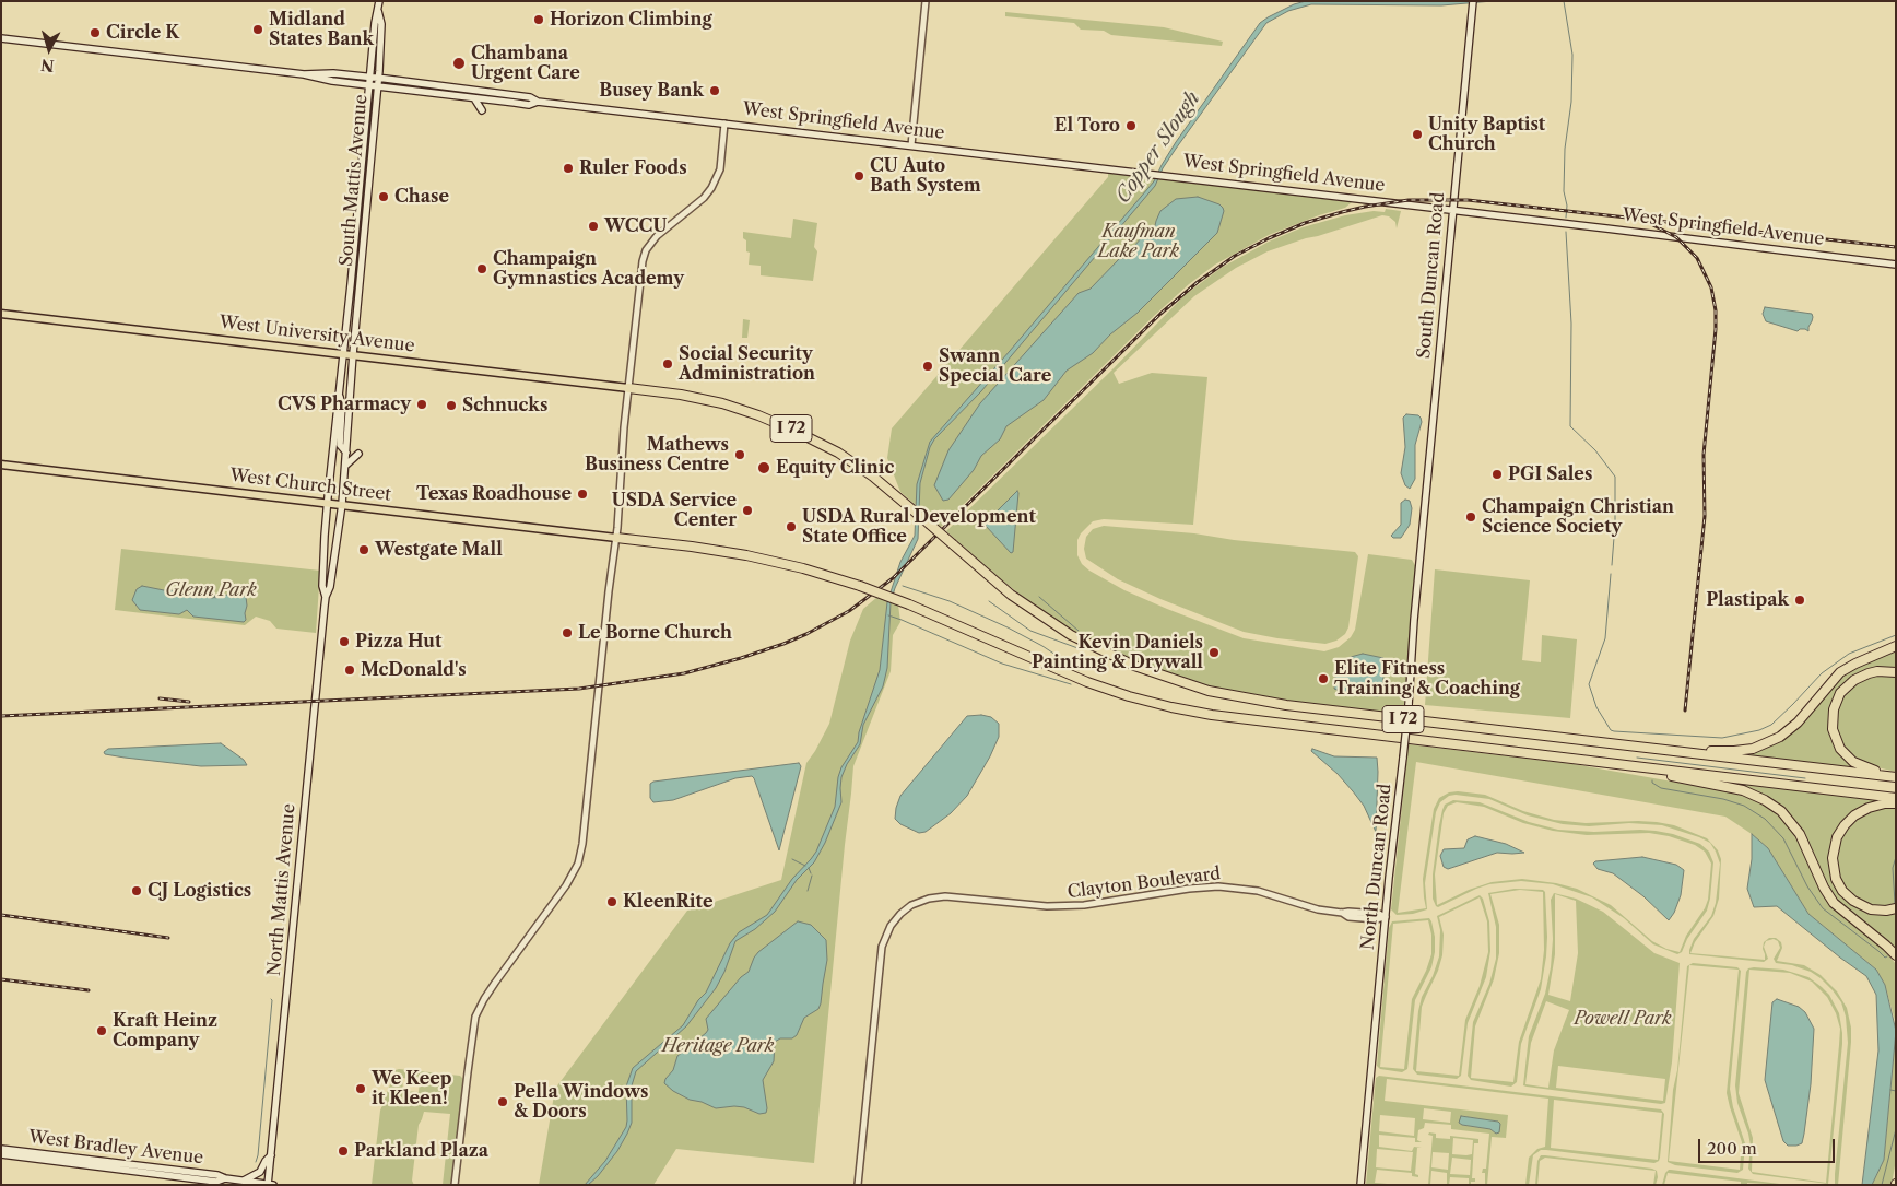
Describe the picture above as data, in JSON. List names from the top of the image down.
{
  "streets": {
    "highway": ["I 72"],
    "main road": [
      "West Springfield Avenue",
      "South Mattis Avenue",
      "South Duncan Road",
      "West University Avenue",
      "West Church Street",
      "North Duncan Road",
      "North Mattis Avenue",
      "West Bradley Avenue"
    ],
    "street": ["Clayton Boulevard"]
  },
  "crossings": [
    ["West Springfield Avenue", "South Mattis Avenue"],
    ["West Springfield Avenue", "South Duncan Road"],
    ["South Mattis Avenue", "West University Avenue"],
    ["South Mattis Avenue", "North Mattis Avenue"],
    ["South Duncan Road", "North Duncan Road"],
    ["West University Avenue", "I 72"],
    ["West University Avenue", "North Mattis Avenue"],
    ["West Church Street", "North Mattis Avenue"],
    ["North Duncan Road", "Clayton Boulevard"],
    ["North Mattis Avenue", "West Bradley Avenue"]
  ],
  "water": ["Copper Slough"],
  "parks": [
    "Kaufman Lake Park",
    "Glenn Park",
    "Powell Park",
    "Heritage Park"
  ],
  "places": [
    "Horizon Climbing",
    "Midland States Bank",
    "Circle K",
    "Chambana Urgent Care",
    "Busey Bank",
    "El Toro",
    "Unity Baptist Church",
    "Ruler Foods",
    "CU Auto Bath System",
    "Chase",
    "WCCU",
    "Champaign Gymnastics Academy",
    "Social Security Administration",
    "Swann Special Care",
    "CVS Pharmacy",
    "Schnucks",
    "Mathews Business Centre",
    "Equity Clinic",
    "PGI Sales",
    "Texas Roadhouse",
    "USDA Service Center",
    "Champaign Christian Science Society",
    "USDA Rural Development State Office",
    "Westgate Mall",
    "Plastipak",
    "Le Borne Church",
    "Pizza Hut",
    "Kevin Daniels Painting & Drywall",
    "McDonald's",
    "Elite Fitness Training & Coaching",
    "CJ Logistics",
    "KleenRite",
    "Kraft Heinz Company",
    "We Keep it Kleen!",
    "Pella Windows & Doors",
    "Parkland Plaza"
  ],
  "scale_bar": "200 m",
  "north": "bottom"
}
